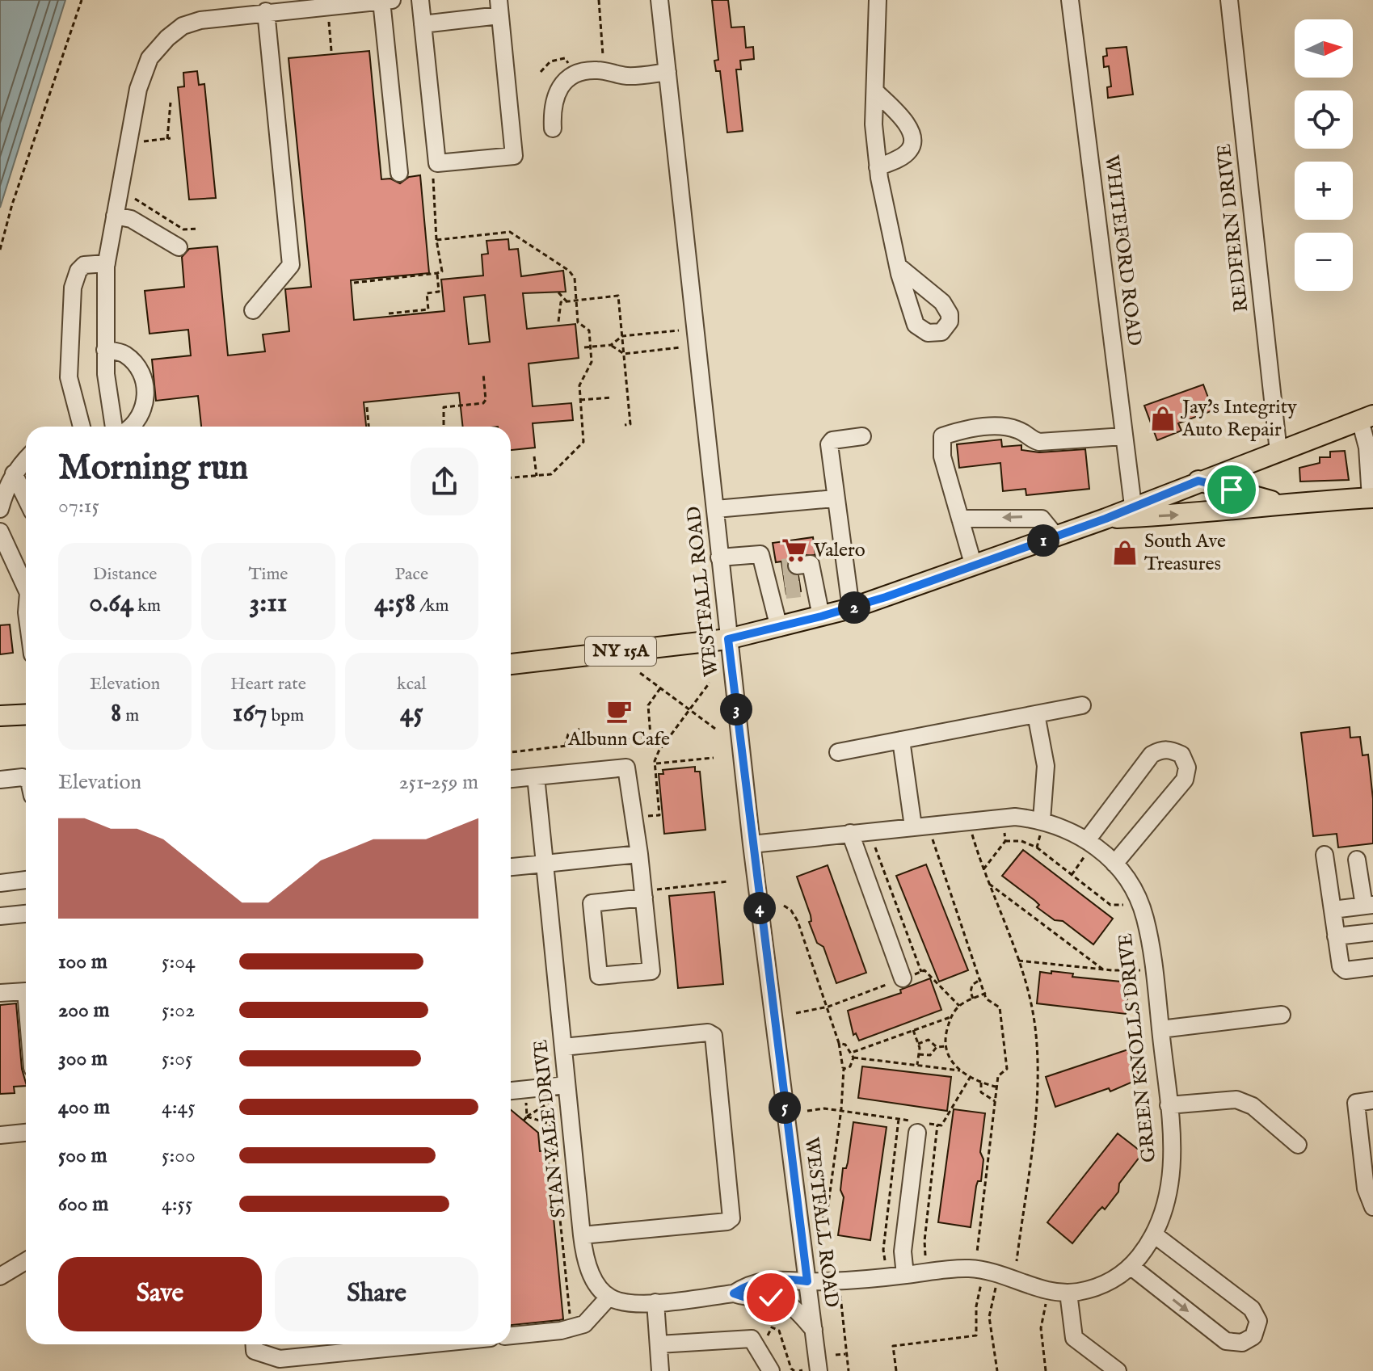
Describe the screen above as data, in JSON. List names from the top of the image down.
{
  "streets": {
    "main road": ["NY 15A"],
    "street": [
      "REDFERN DRIVE",
      "WHITEFORD ROAD",
      "WESTFALL ROAD",
      "GREEN KNOLLS DRIVE",
      "STAN YALE DRIVE"
    ]
  },
  "crossings": [
    ["REDFERN DRIVE", "NY 15A"],
    ["WHITEFORD ROAD", "NY 15A"],
    ["WESTFALL ROAD", "NY 15A"],
    ["WESTFALL ROAD", "GREEN KNOLLS DRIVE"]
  ],
  "places": {
    "shop": ["Jay's Integrity Auto Repair", "South Ave Treasures"],
    "supermarket": ["Valero"],
    "cafe": ["Albunn Cafe"]
  },
  "north": "right",
  "page": {
    "map_buttons": ["+", "−"],
    "heading": ["Morning run", "07:15"],
    "pins": [
      "1",
      "2",
      "3",
      "4",
      "5"
    ],
    "stats": [
      ["Distance", "0.64 km"],
      ["Time", "3:11"],
      ["Pace", "4:58 /km"],
      ["Elevation", "8 m"],
      ["Heart rate", "167 bpm"],
      ["kcal", "45"]
    ],
    "chart": ["Elevation", "251–259 m"],
    "list": [
      {
        "name": "100 m",
        "note": "5:04"
      },
      {
        "name": "200 m",
        "note": "5:02"
      },
      {
        "name": "300 m",
        "note": "5:05"
      },
      {
        "name": "400 m",
        "note": "4:45"
      },
      {
        "name": "500 m",
        "note": "5:00"
      },
      {
        "name": "600 m",
        "note": "4:55"
      }
    ],
    "buttons": ["Save", "Share"]
  }
}
